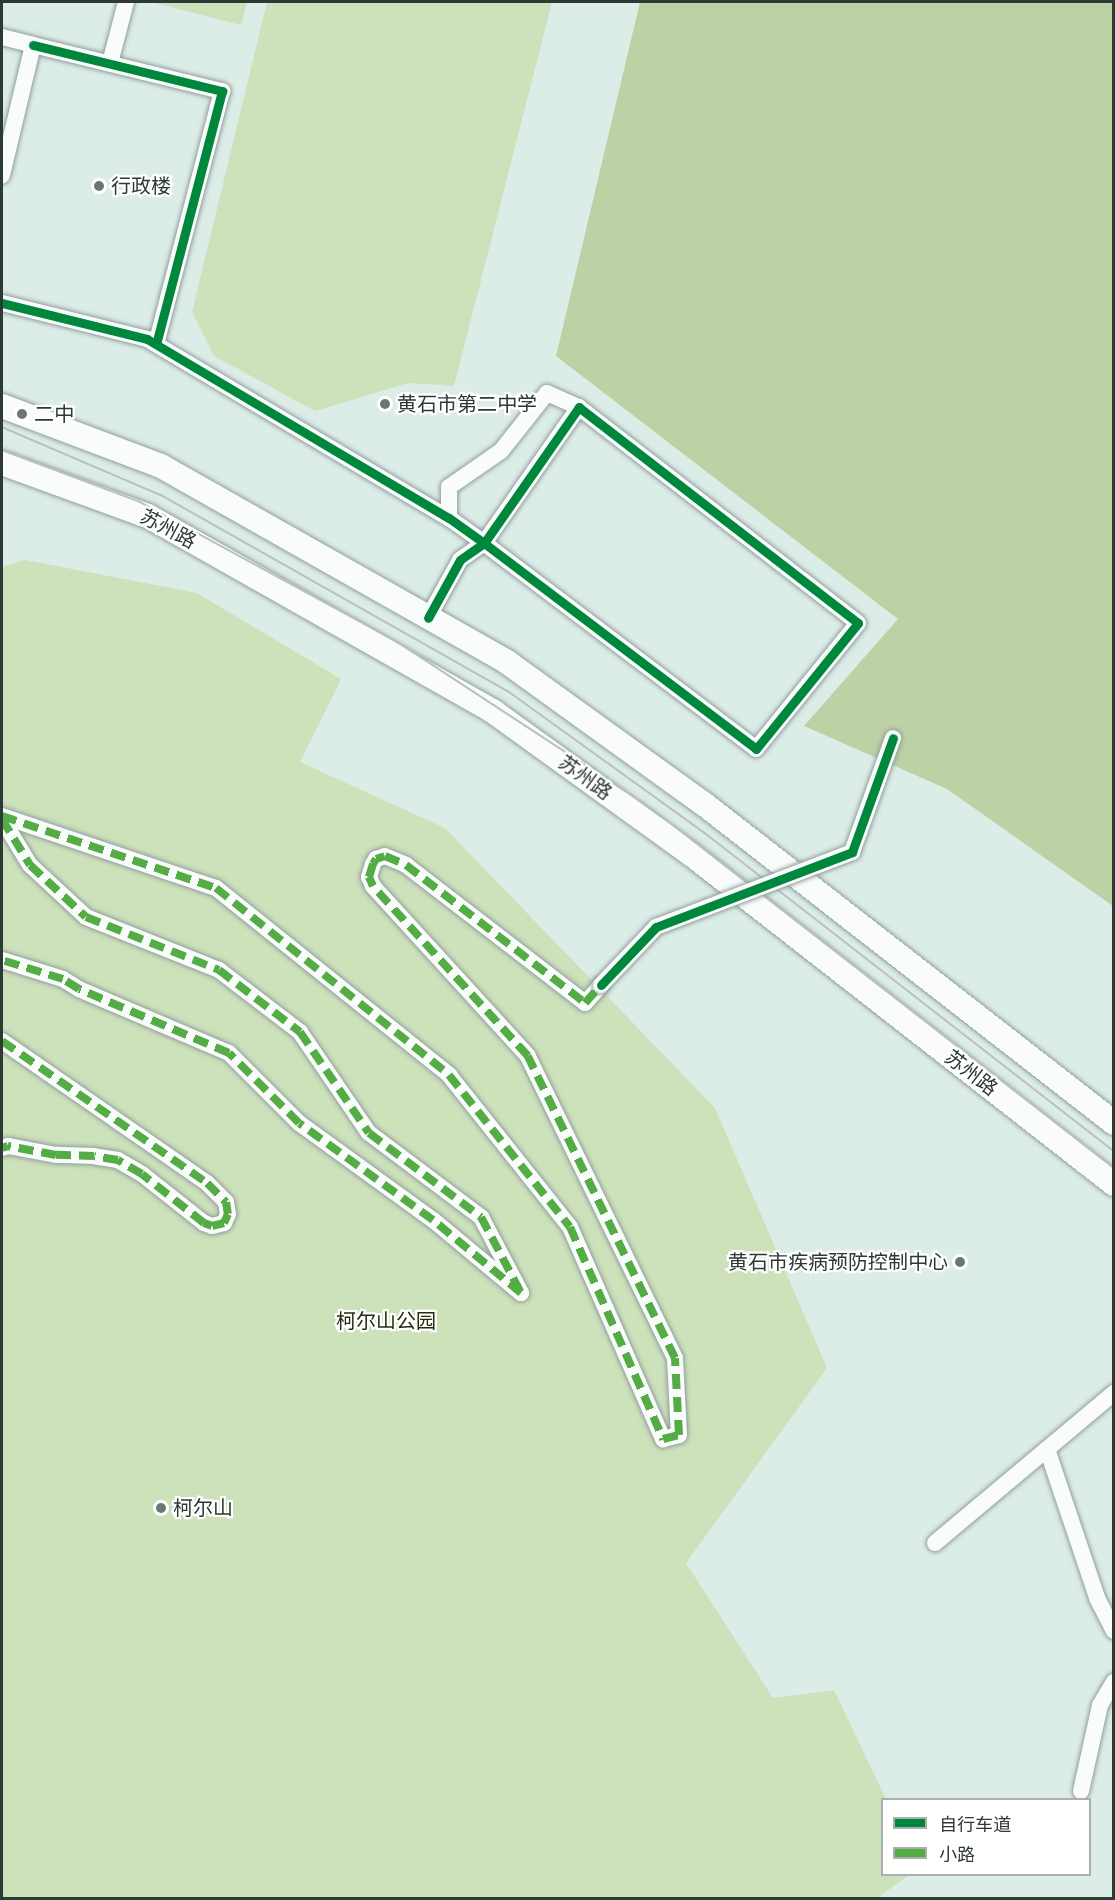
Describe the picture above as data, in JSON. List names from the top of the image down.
{
  "streets": {
    "main road": ["苏州路"]
  },
  "parks": ["柯尔山公园"],
  "places": [
    "行政楼",
    "黄石市第二中学",
    "二中",
    "黄石市疾病预防控制中心",
    "柯尔山"
  ],
  "legend": ["自行车道", "小路"]
}
